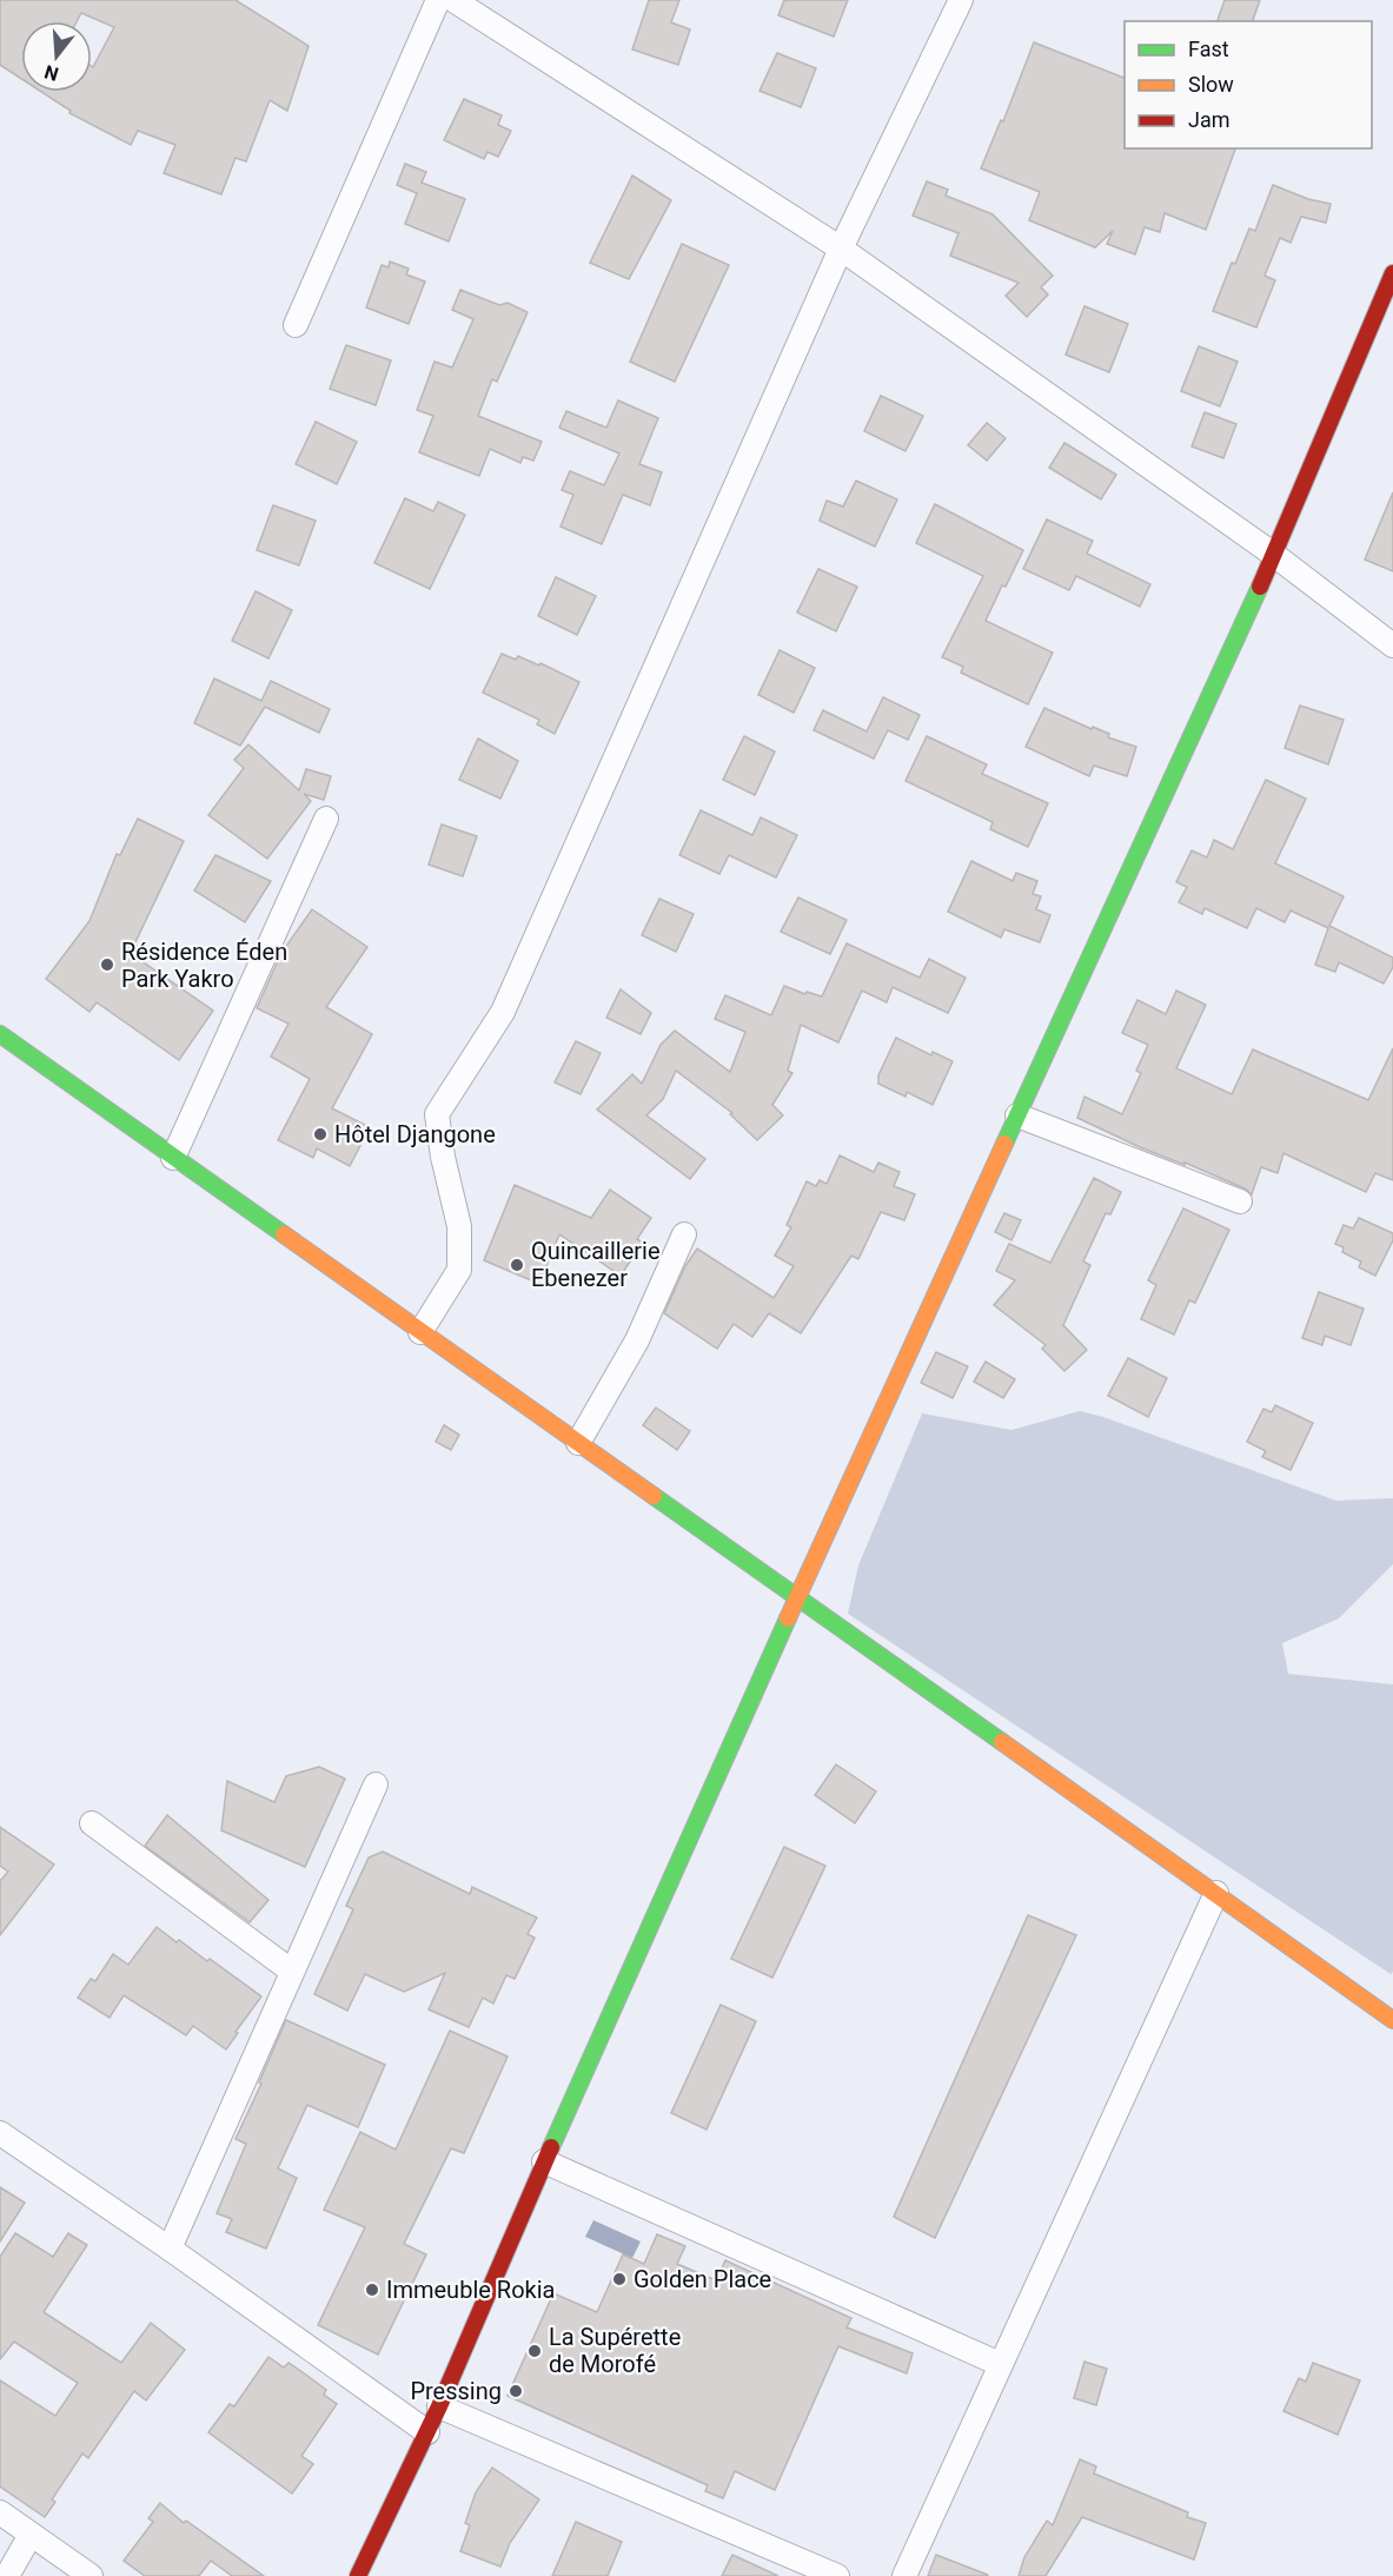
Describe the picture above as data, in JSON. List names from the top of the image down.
{
  "places": [
    "Résidence Éden Park Yakro",
    "Hôtel Djangone",
    "Quincaillerie Ebenezer",
    "Golden Place",
    "Immeuble Rokia",
    "La Supérette de Morofé",
    "Pressing"
  ],
  "legend": ["Fast", "Slow", "Jam"],
  "north": "bottom"
}
